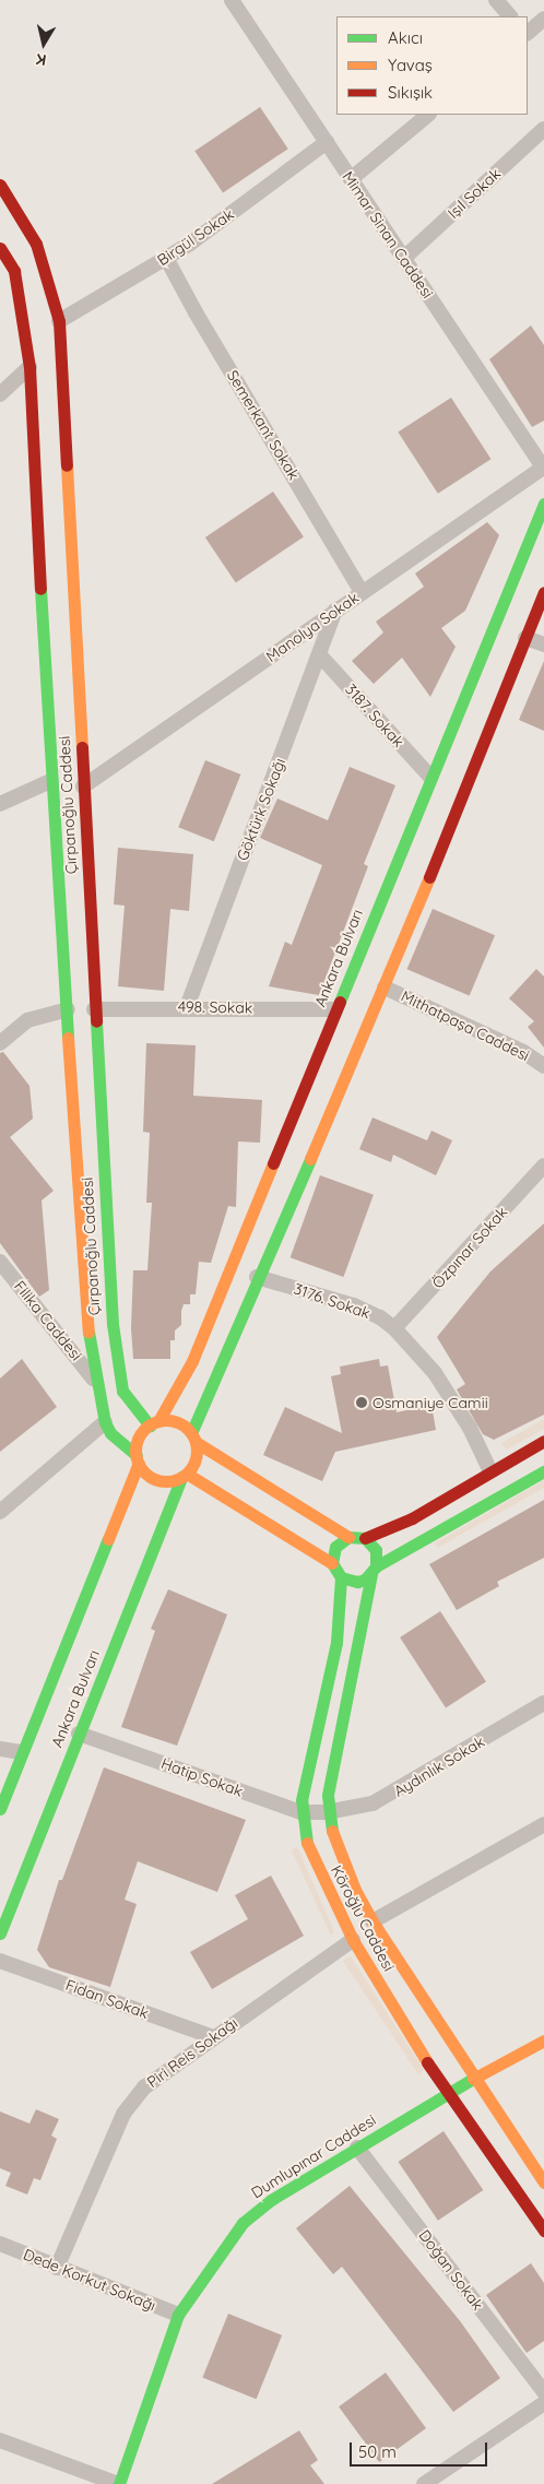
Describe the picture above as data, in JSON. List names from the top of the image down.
{
  "streets": {
    "main road": [
      "Çırpanoğlu Caddesi",
      "Ankara Bulvarı",
      "Köroğlu Caddesi",
      "Dumlupınar Caddesi"
    ],
    "street": [
      "Işıl Sokak",
      "Mimar Sinan Caddesi",
      "Birgül Sokak",
      "Semerkant Sokak",
      "Manolya Sokak",
      "3187. Sokak",
      "Göktürk Sokağı",
      "498. Sokak",
      "Mithatpaşa Caddesi",
      "Özpınar Sokak",
      "3176. Sokak",
      "Filika Caddesi",
      "Aydınlık Sokak",
      "Hatip Sokak",
      "Fidan Sokak",
      "Piri Reis Sokağı",
      "Doğan Sokak",
      "Dede Korkut Sokağı"
    ]
  },
  "crossings": [
    ["Işıl Sokak", "Mimar Sinan Caddesi"],
    ["Mimar Sinan Caddesi", "Birgül Sokak"],
    ["Mimar Sinan Caddesi", "Manolya Sokak"],
    ["Birgül Sokak", "Semerkant Sokak"],
    ["Birgül Sokak", "Çırpanoğlu Caddesi"],
    ["Semerkant Sokak", "Manolya Sokak"],
    ["Manolya Sokak", "Çırpanoğlu Caddesi"],
    ["Manolya Sokak", "Göktürk Sokağı"],
    ["3187. Sokak", "Göktürk Sokağı"],
    ["3187. Sokak", "Ankara Bulvarı"],
    ["Çırpanoğlu Caddesi", "Ankara Bulvarı"],
    ["Çırpanoğlu Caddesi", "498. Sokak"],
    ["Çırpanoğlu Caddesi", "Filika Caddesi"],
    ["Göktürk Sokağı", "498. Sokak"],
    ["Ankara Bulvarı", "498. Sokak"],
    ["Ankara Bulvarı", "Mithatpaşa Caddesi"],
    ["Ankara Bulvarı", "3176. Sokak"],
    ["Ankara Bulvarı", "Hatip Sokak"],
    ["Özpınar Sokak", "3176. Sokak"],
    ["Aydınlık Sokak", "Hatip Sokak"],
    ["Aydınlık Sokak", "Köroğlu Caddesi"],
    ["Hatip Sokak", "Köroğlu Caddesi"],
    ["Köroğlu Caddesi", "Piri Reis Sokağı"],
    ["Köroğlu Caddesi", "Dumlupınar Caddesi"],
    ["Fidan Sokak", "Piri Reis Sokağı"],
    ["Piri Reis Sokağı", "Dede Korkut Sokağı"],
    ["Dumlupınar Caddesi", "Doğan Sokak"],
    ["Dumlupınar Caddesi", "Dede Korkut Sokağı"]
  ],
  "places": ["Osmaniye Camii"],
  "legend": ["Akıcı", "Yavaş", "Sıkışık"],
  "scale_bar": "50 m",
  "north": "bottom"
}
